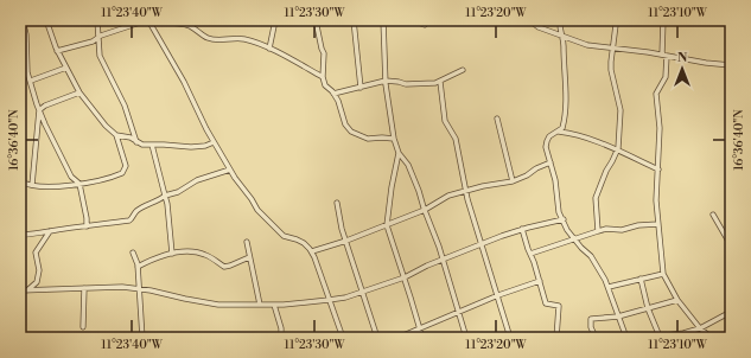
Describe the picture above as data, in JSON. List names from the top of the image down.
{
  "north": "top",
  "coordinates": [
    "11°23'40\"W",
    "11°23'30\"W",
    "11°23'20\"W",
    "11°23'10\"W",
    "16°36'40\"N"
  ]
}
